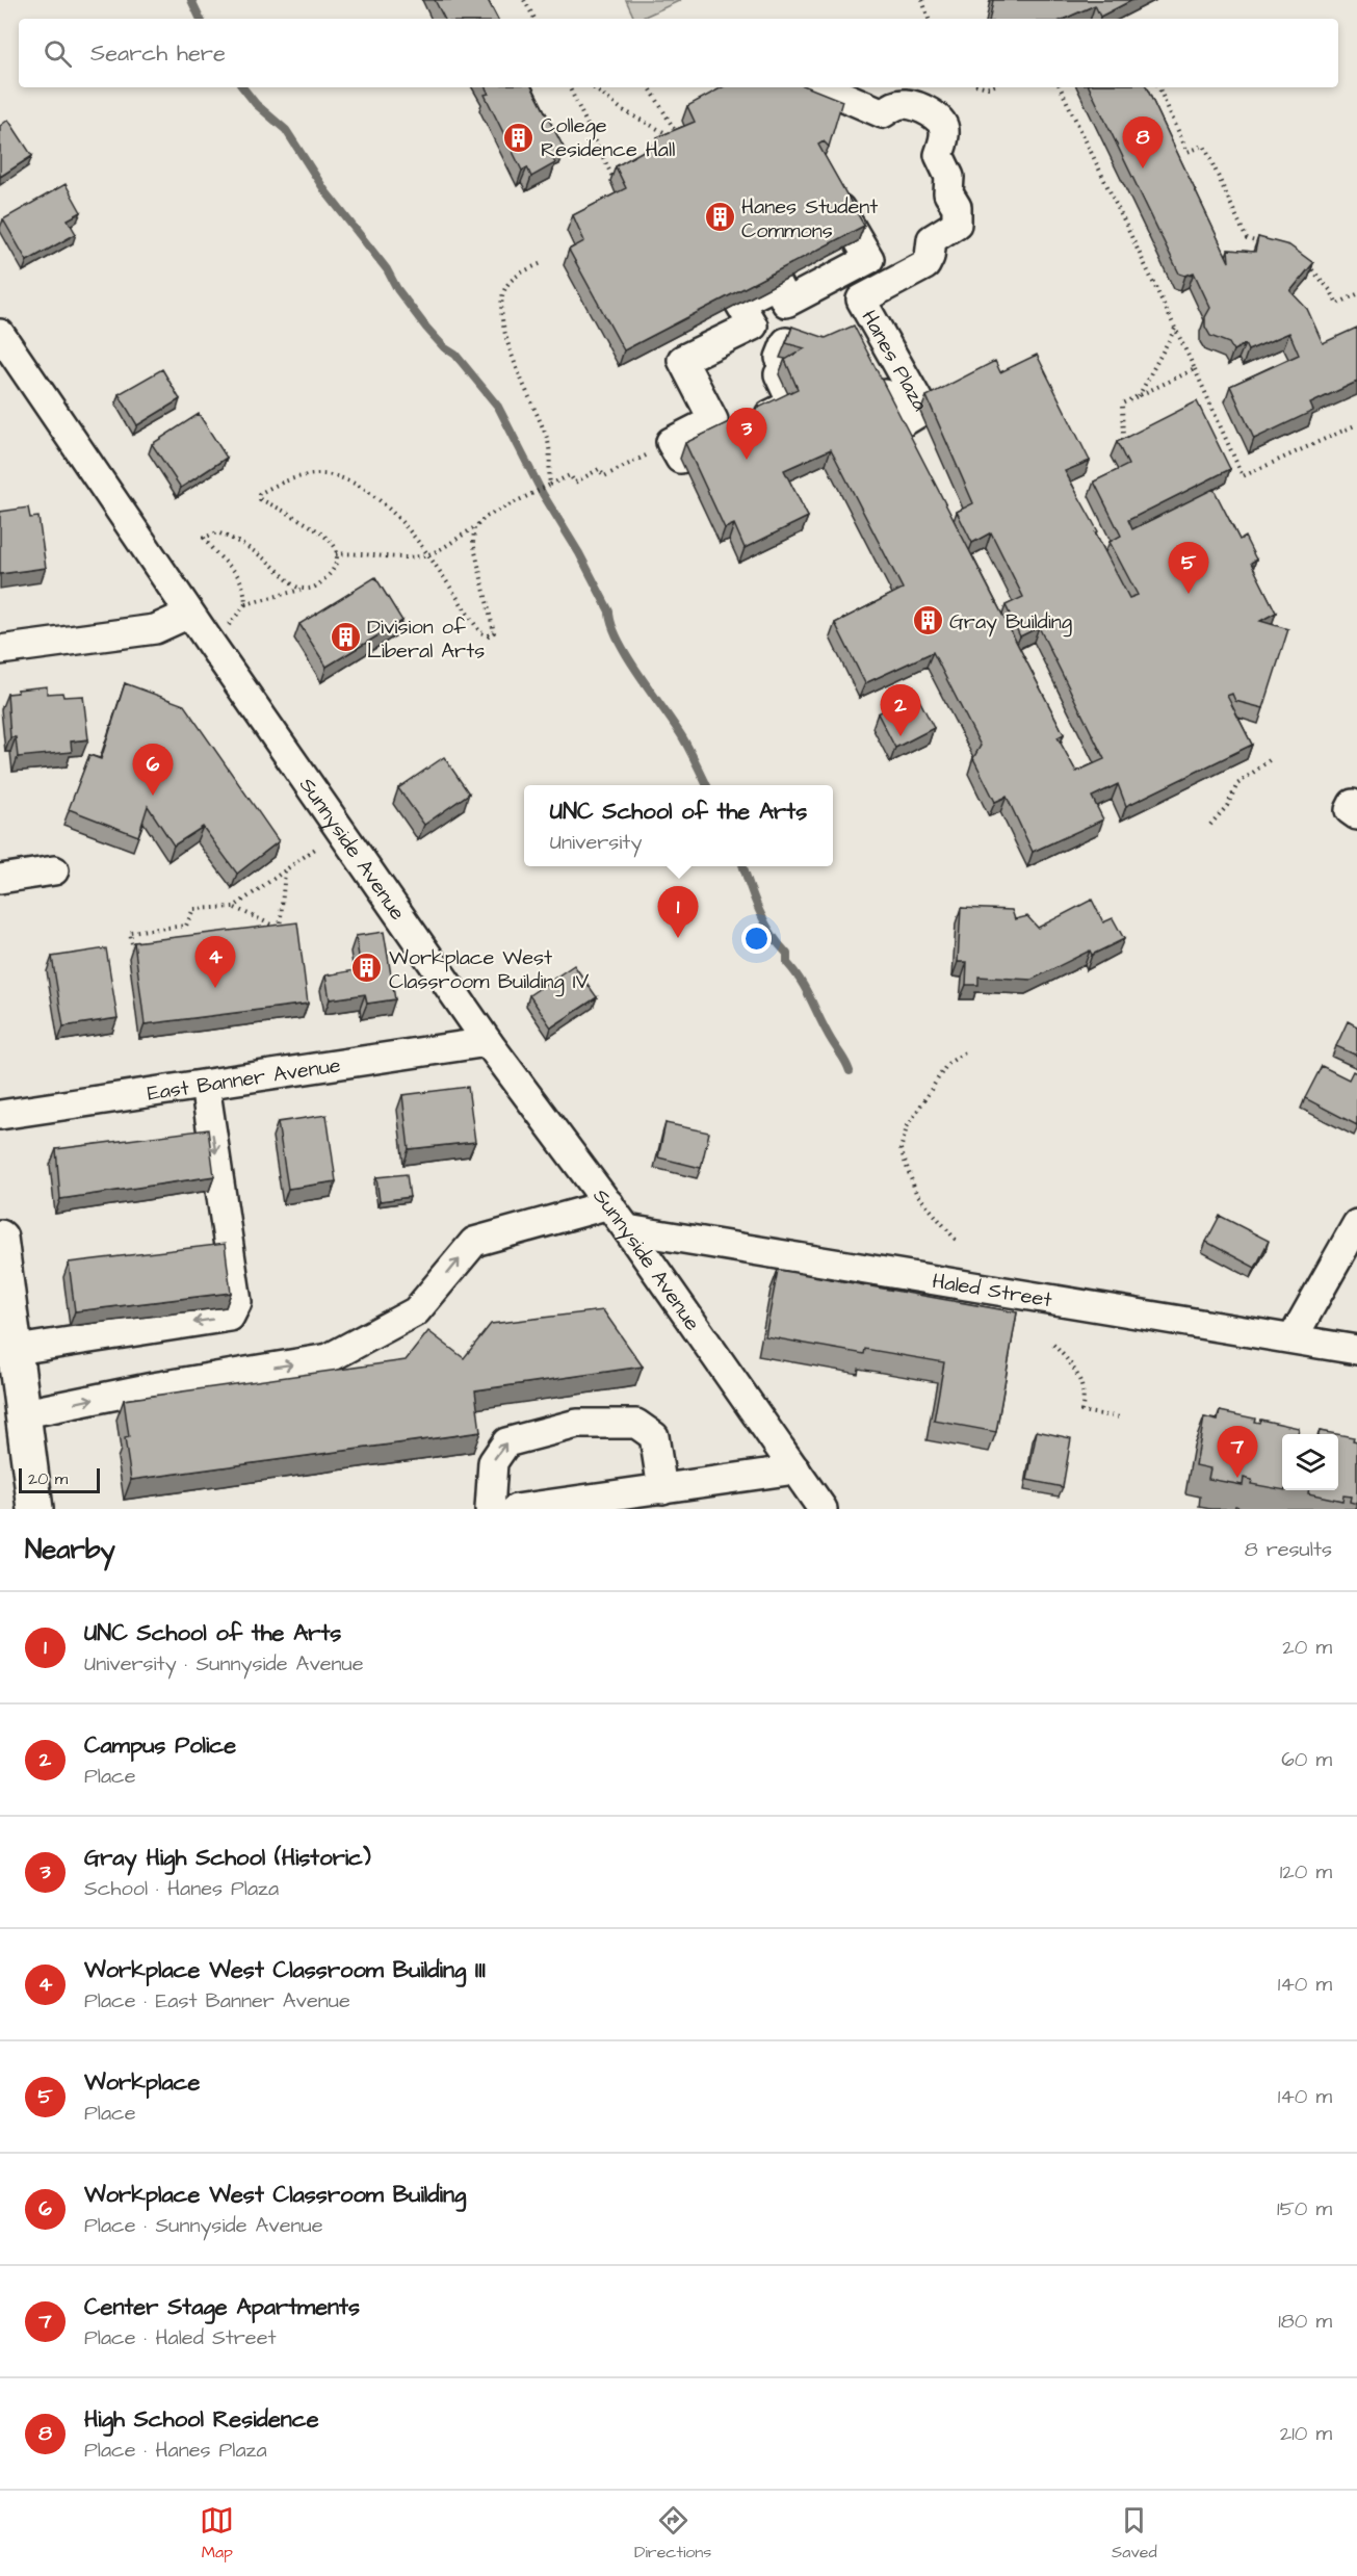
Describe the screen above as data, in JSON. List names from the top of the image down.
{
  "streets": {
    "street": [
      "Hanes Plaza",
      "Sunnyside Avenue",
      "East Banner Avenue",
      "Haled Street"
    ]
  },
  "crossings": [
    ["Sunnyside Avenue", "East Banner Avenue"],
    ["Sunnyside Avenue", "Haled Street"]
  ],
  "places": {
    "building": [
      "College Residence Hall",
      "Hanes Student Commons",
      "Gray Building",
      "Division of Liberal Arts",
      "Workplace West Classroom Building IV"
    ]
  },
  "scale_bar": "20 m",
  "page": {
    "search": "Search here",
    "pins": [
      "8",
      "3",
      "5",
      "2",
      "6",
      "1",
      "4",
      "7"
    ],
    "popup": ["UNC School of the Arts", "University"],
    "scale": "20 m",
    "heading": ["Nearby", "8 results"],
    "list": [
      {
        "mark": "1",
        "name": "UNC School of the Arts",
        "note": "University · Sunnyside Avenue",
        "value": "20 m"
      },
      {
        "mark": "2",
        "name": "Campus Police",
        "note": "Place",
        "value": "60 m"
      },
      {
        "mark": "3",
        "name": "Gray High School (Historic)",
        "note": "School · Hanes Plaza",
        "value": "120 m"
      },
      {
        "mark": "4",
        "name": "Workplace West Classroom Building III",
        "note": "Place · East Banner Avenue",
        "value": "140 m"
      },
      {
        "mark": "5",
        "name": "Workplace",
        "note": "Place",
        "value": "140 m"
      },
      {
        "mark": "6",
        "name": "Workplace West Classroom Building",
        "note": "Place · Sunnyside Avenue",
        "value": "150 m"
      },
      {
        "mark": "7",
        "name": "Center Stage Apartments",
        "note": "Place · Haled Street",
        "value": "180 m"
      },
      {
        "mark": "8",
        "name": "High School Residence",
        "note": "Place · Hanes Plaza",
        "value": "210 m"
      }
    ],
    "nav": ["Map", "Directions", "Saved"]
  }
}
